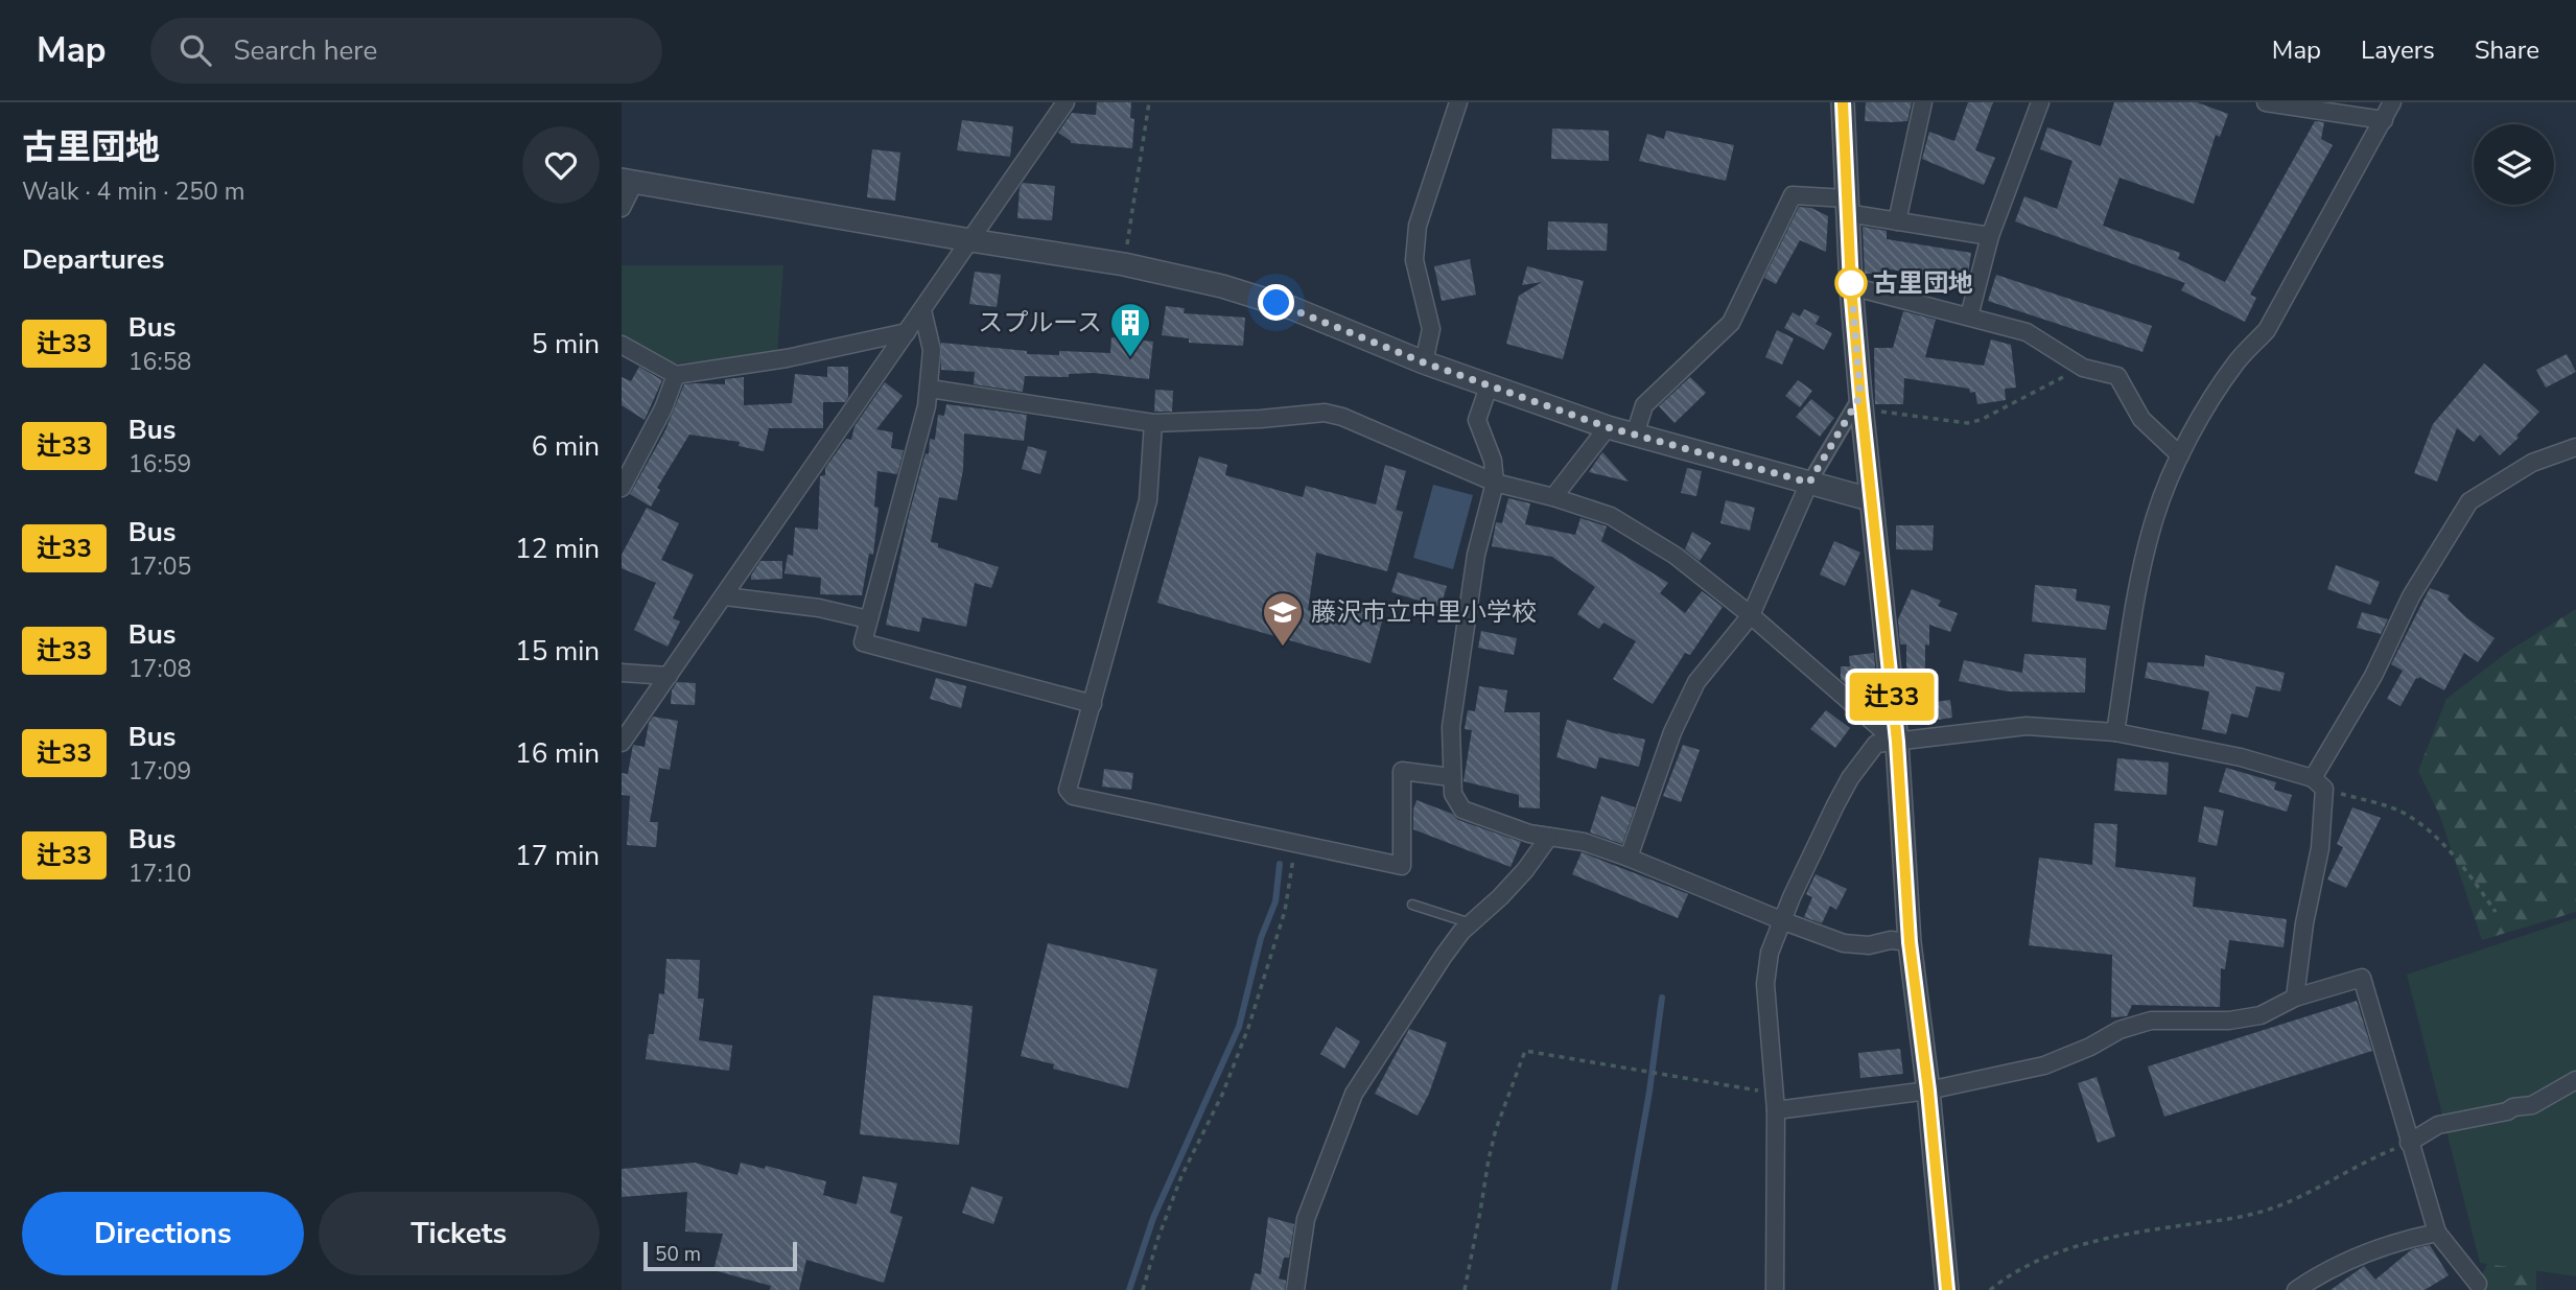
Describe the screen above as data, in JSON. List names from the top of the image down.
{
  "places": {
    "other": ["古里団地"],
    "building": ["スプルース"],
    "school or university": ["藤沢市立中里小学校"]
  },
  "lines": ["bus line 辻33"],
  "scale_bar": "50 m",
  "page": {
    "header": "Map",
    "search": "Search here",
    "nav": ["Map", "Layers", "Share"],
    "heading": [
      ["古里団地", "Walk · 4 min · 250 m"],
      "Departures"
    ],
    "on_map": "辻33",
    "list": [
      {
        "mark": "辻33",
        "name": "Bus",
        "note": "16:58",
        "value": "5 min"
      },
      {
        "mark": "辻33",
        "name": "Bus",
        "note": "16:59",
        "value": "6 min"
      },
      {
        "mark": "辻33",
        "name": "Bus",
        "note": "17:05",
        "value": "12 min"
      },
      {
        "mark": "辻33",
        "name": "Bus",
        "note": "17:08",
        "value": "15 min"
      },
      {
        "mark": "辻33",
        "name": "Bus",
        "note": "17:09",
        "value": "16 min"
      },
      {
        "mark": "辻33",
        "name": "Bus",
        "note": "17:10",
        "value": "17 min"
      }
    ],
    "buttons": ["Directions", "Tickets"],
    "scale": "50 m"
  }
}
